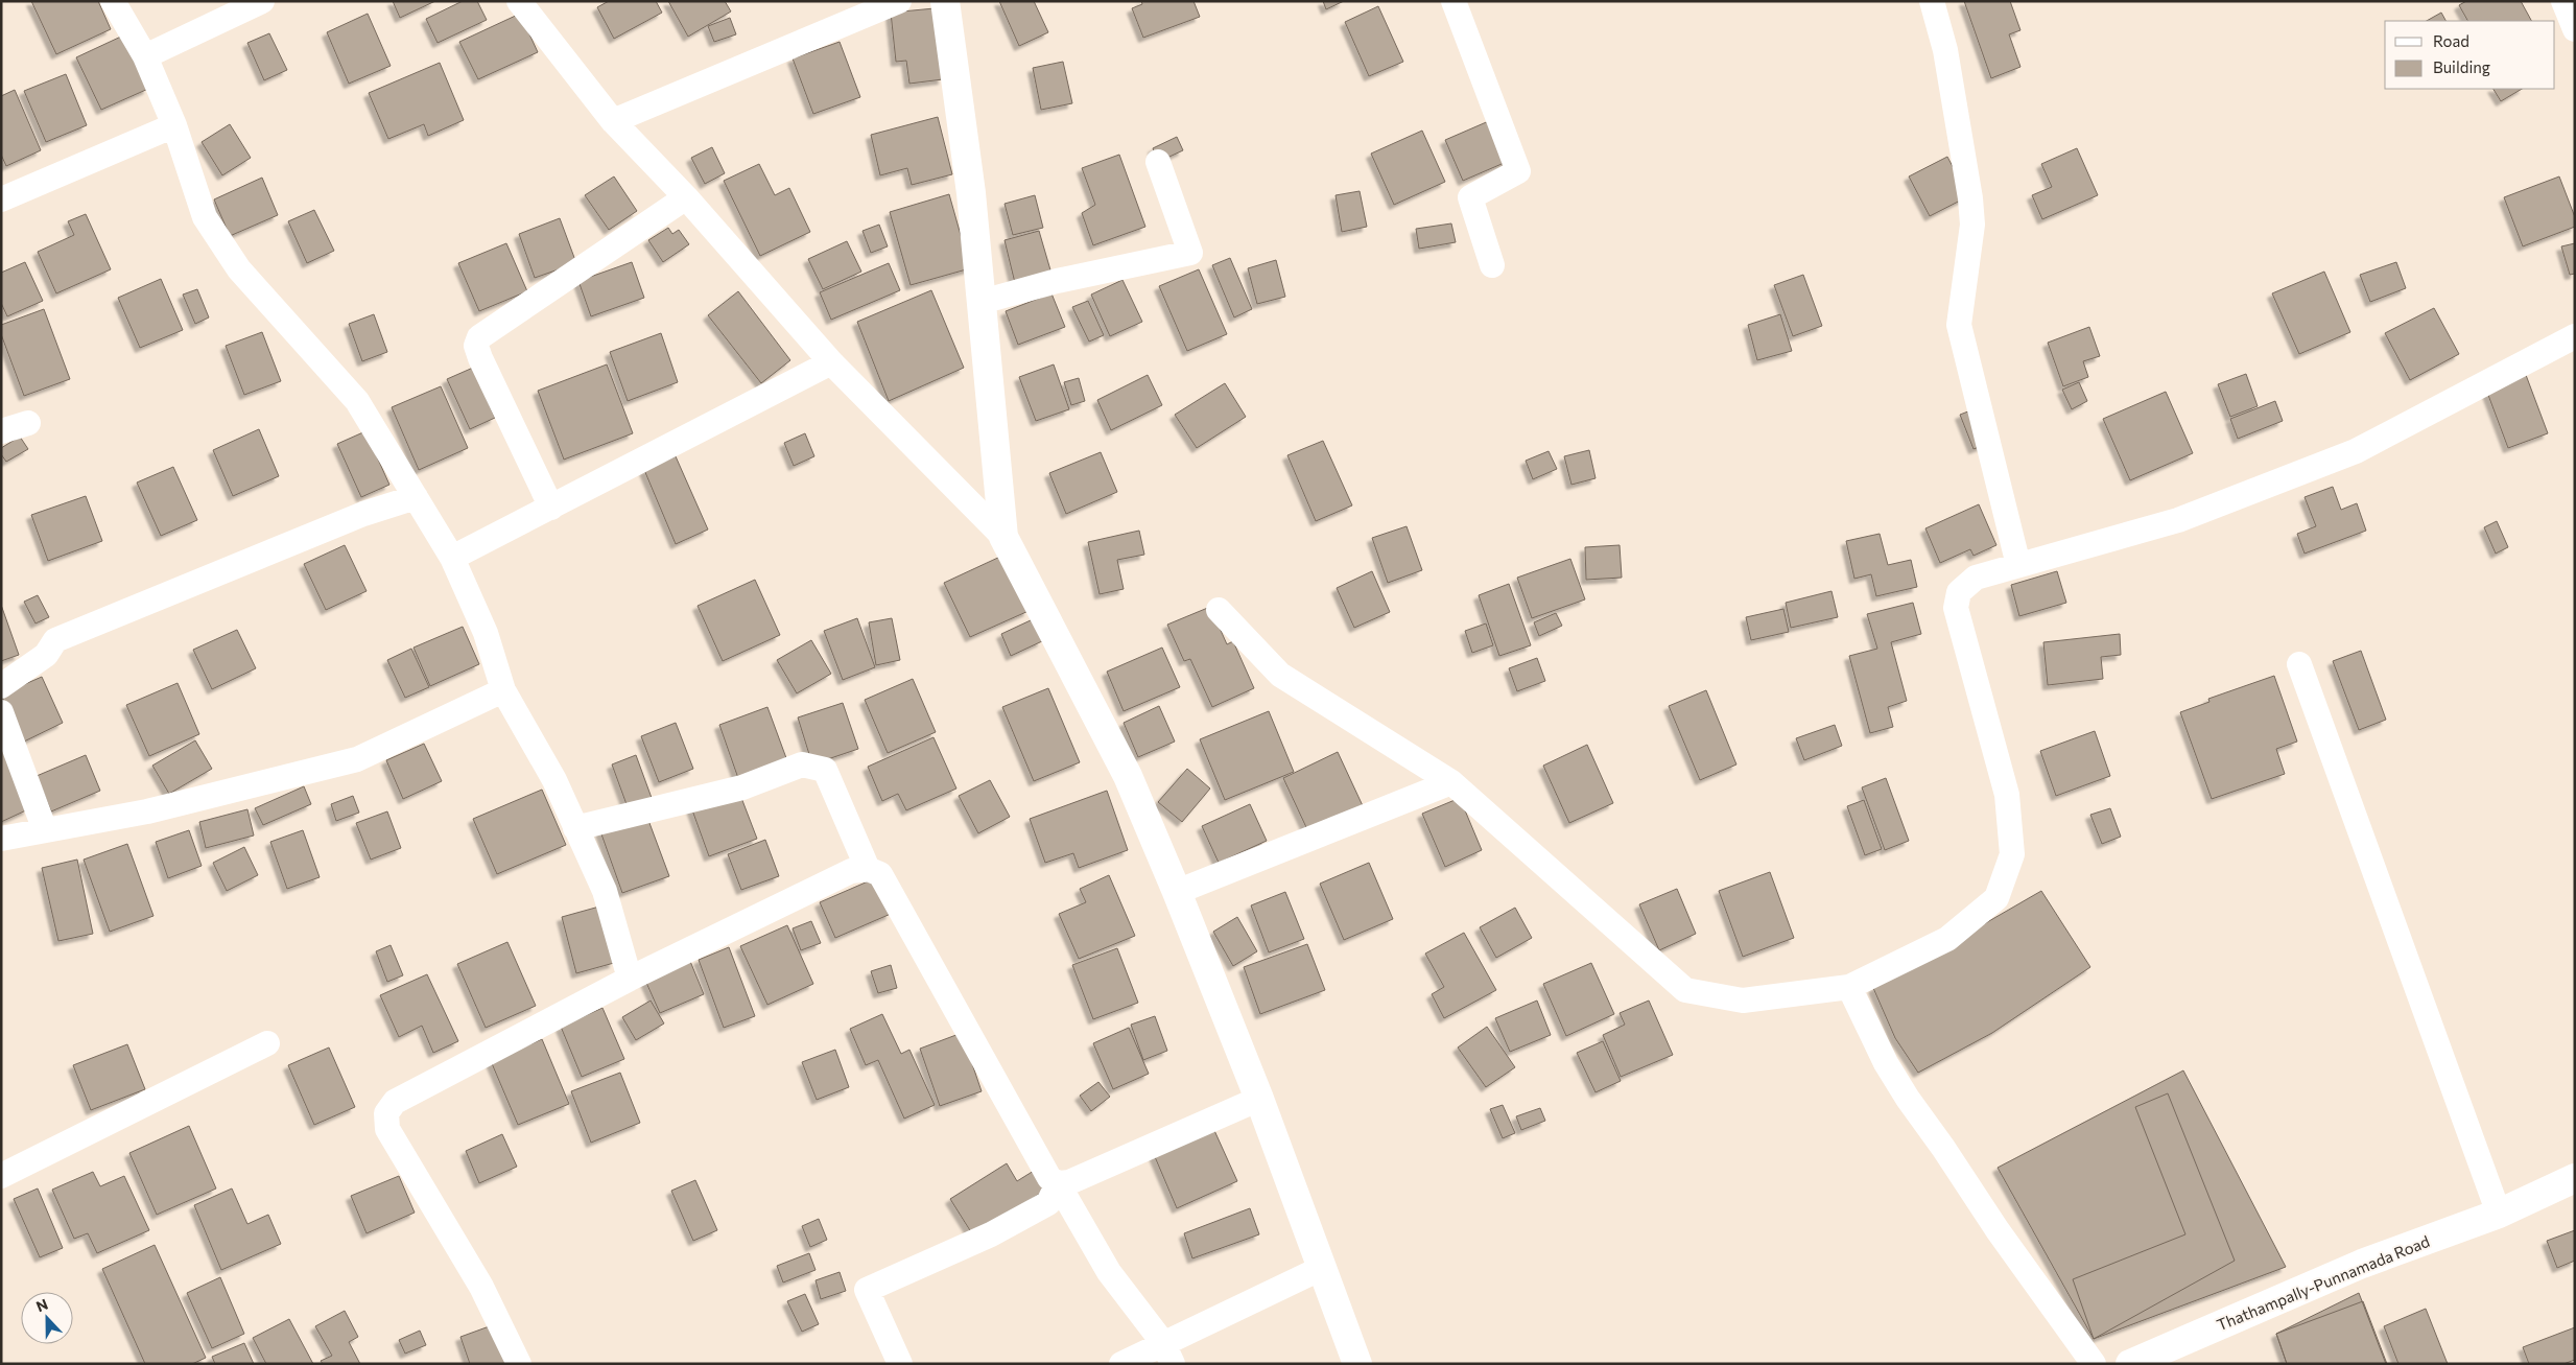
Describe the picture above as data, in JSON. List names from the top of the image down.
{
  "streets": {
    "main road": ["Thathampally-Punnamada Road"]
  },
  "legend": ["Road", "Building"],
  "north": "top"
}
